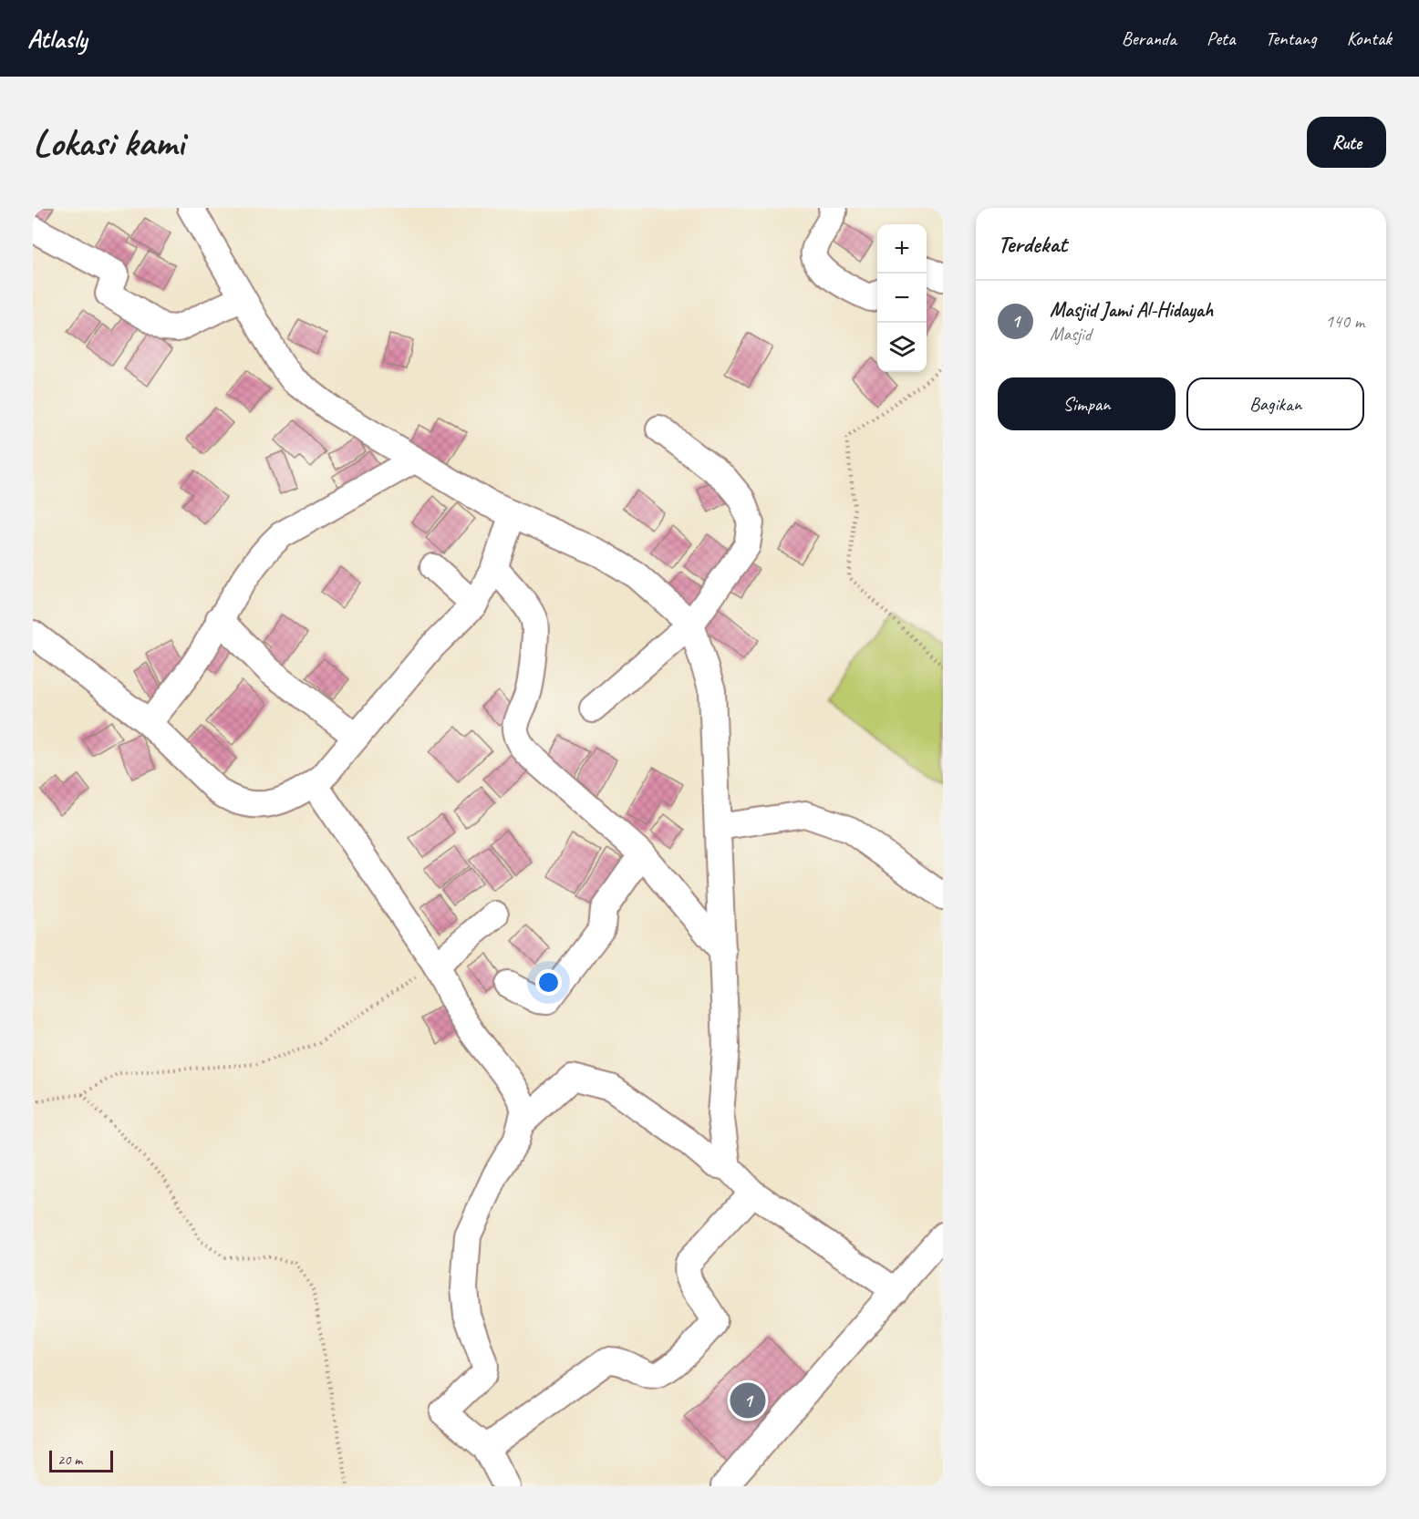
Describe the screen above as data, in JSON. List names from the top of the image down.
{
  "scale_bar": "20 m",
  "page": {
    "header": "Atlasly",
    "nav": [
      "Beranda",
      "Peta",
      "Tentang",
      "Kontak"
    ],
    "buttons": [
      "Rute",
      ["Simpan", "Bagikan"]
    ],
    "title": "Lokasi kami",
    "heading": "Terdekat",
    "map_buttons": ["+", "−"],
    "list": [
      {
        "mark": "1",
        "name": "Masjid Jami Al-Hidayah",
        "note": "Masjid",
        "value": "140 m"
      }
    ],
    "pins": "1",
    "scale": "20 m"
  }
}
